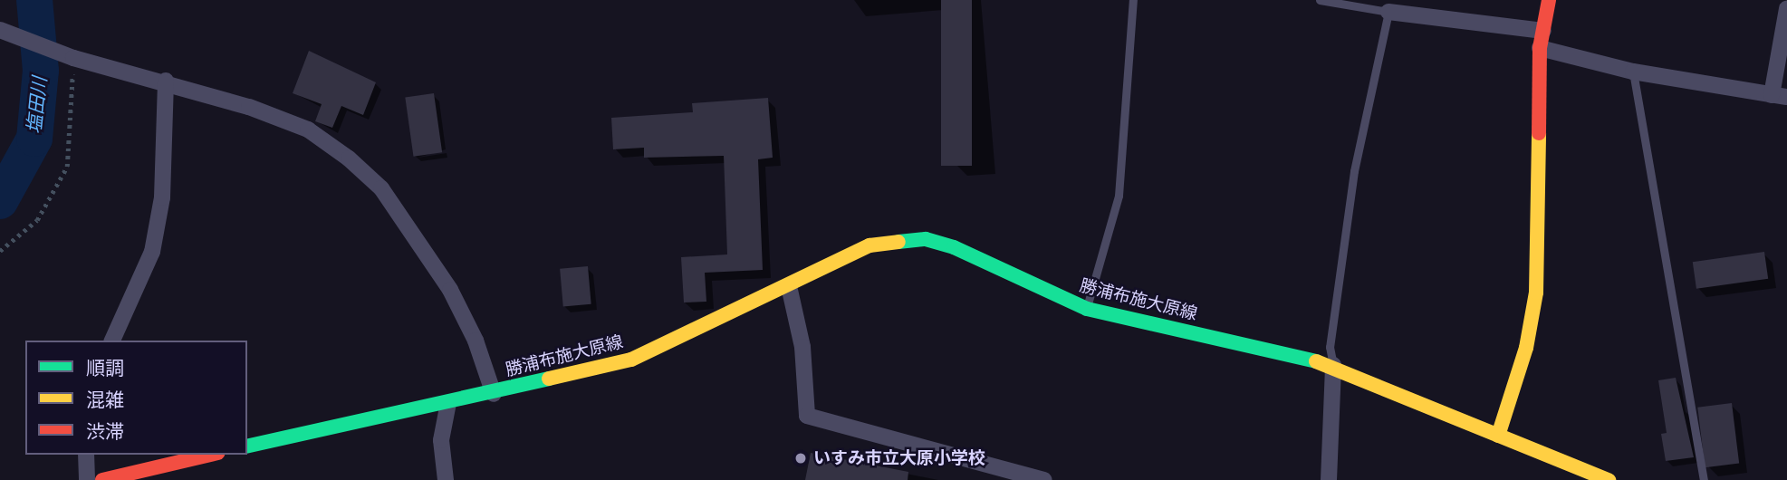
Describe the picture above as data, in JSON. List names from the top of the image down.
{
  "streets": {
    "main road": ["勝浦布施大原線"]
  },
  "water": ["塩田川"],
  "places": ["いすみ市立大原小学校"],
  "legend": ["順調", "混雑", "渋滞"]
}
